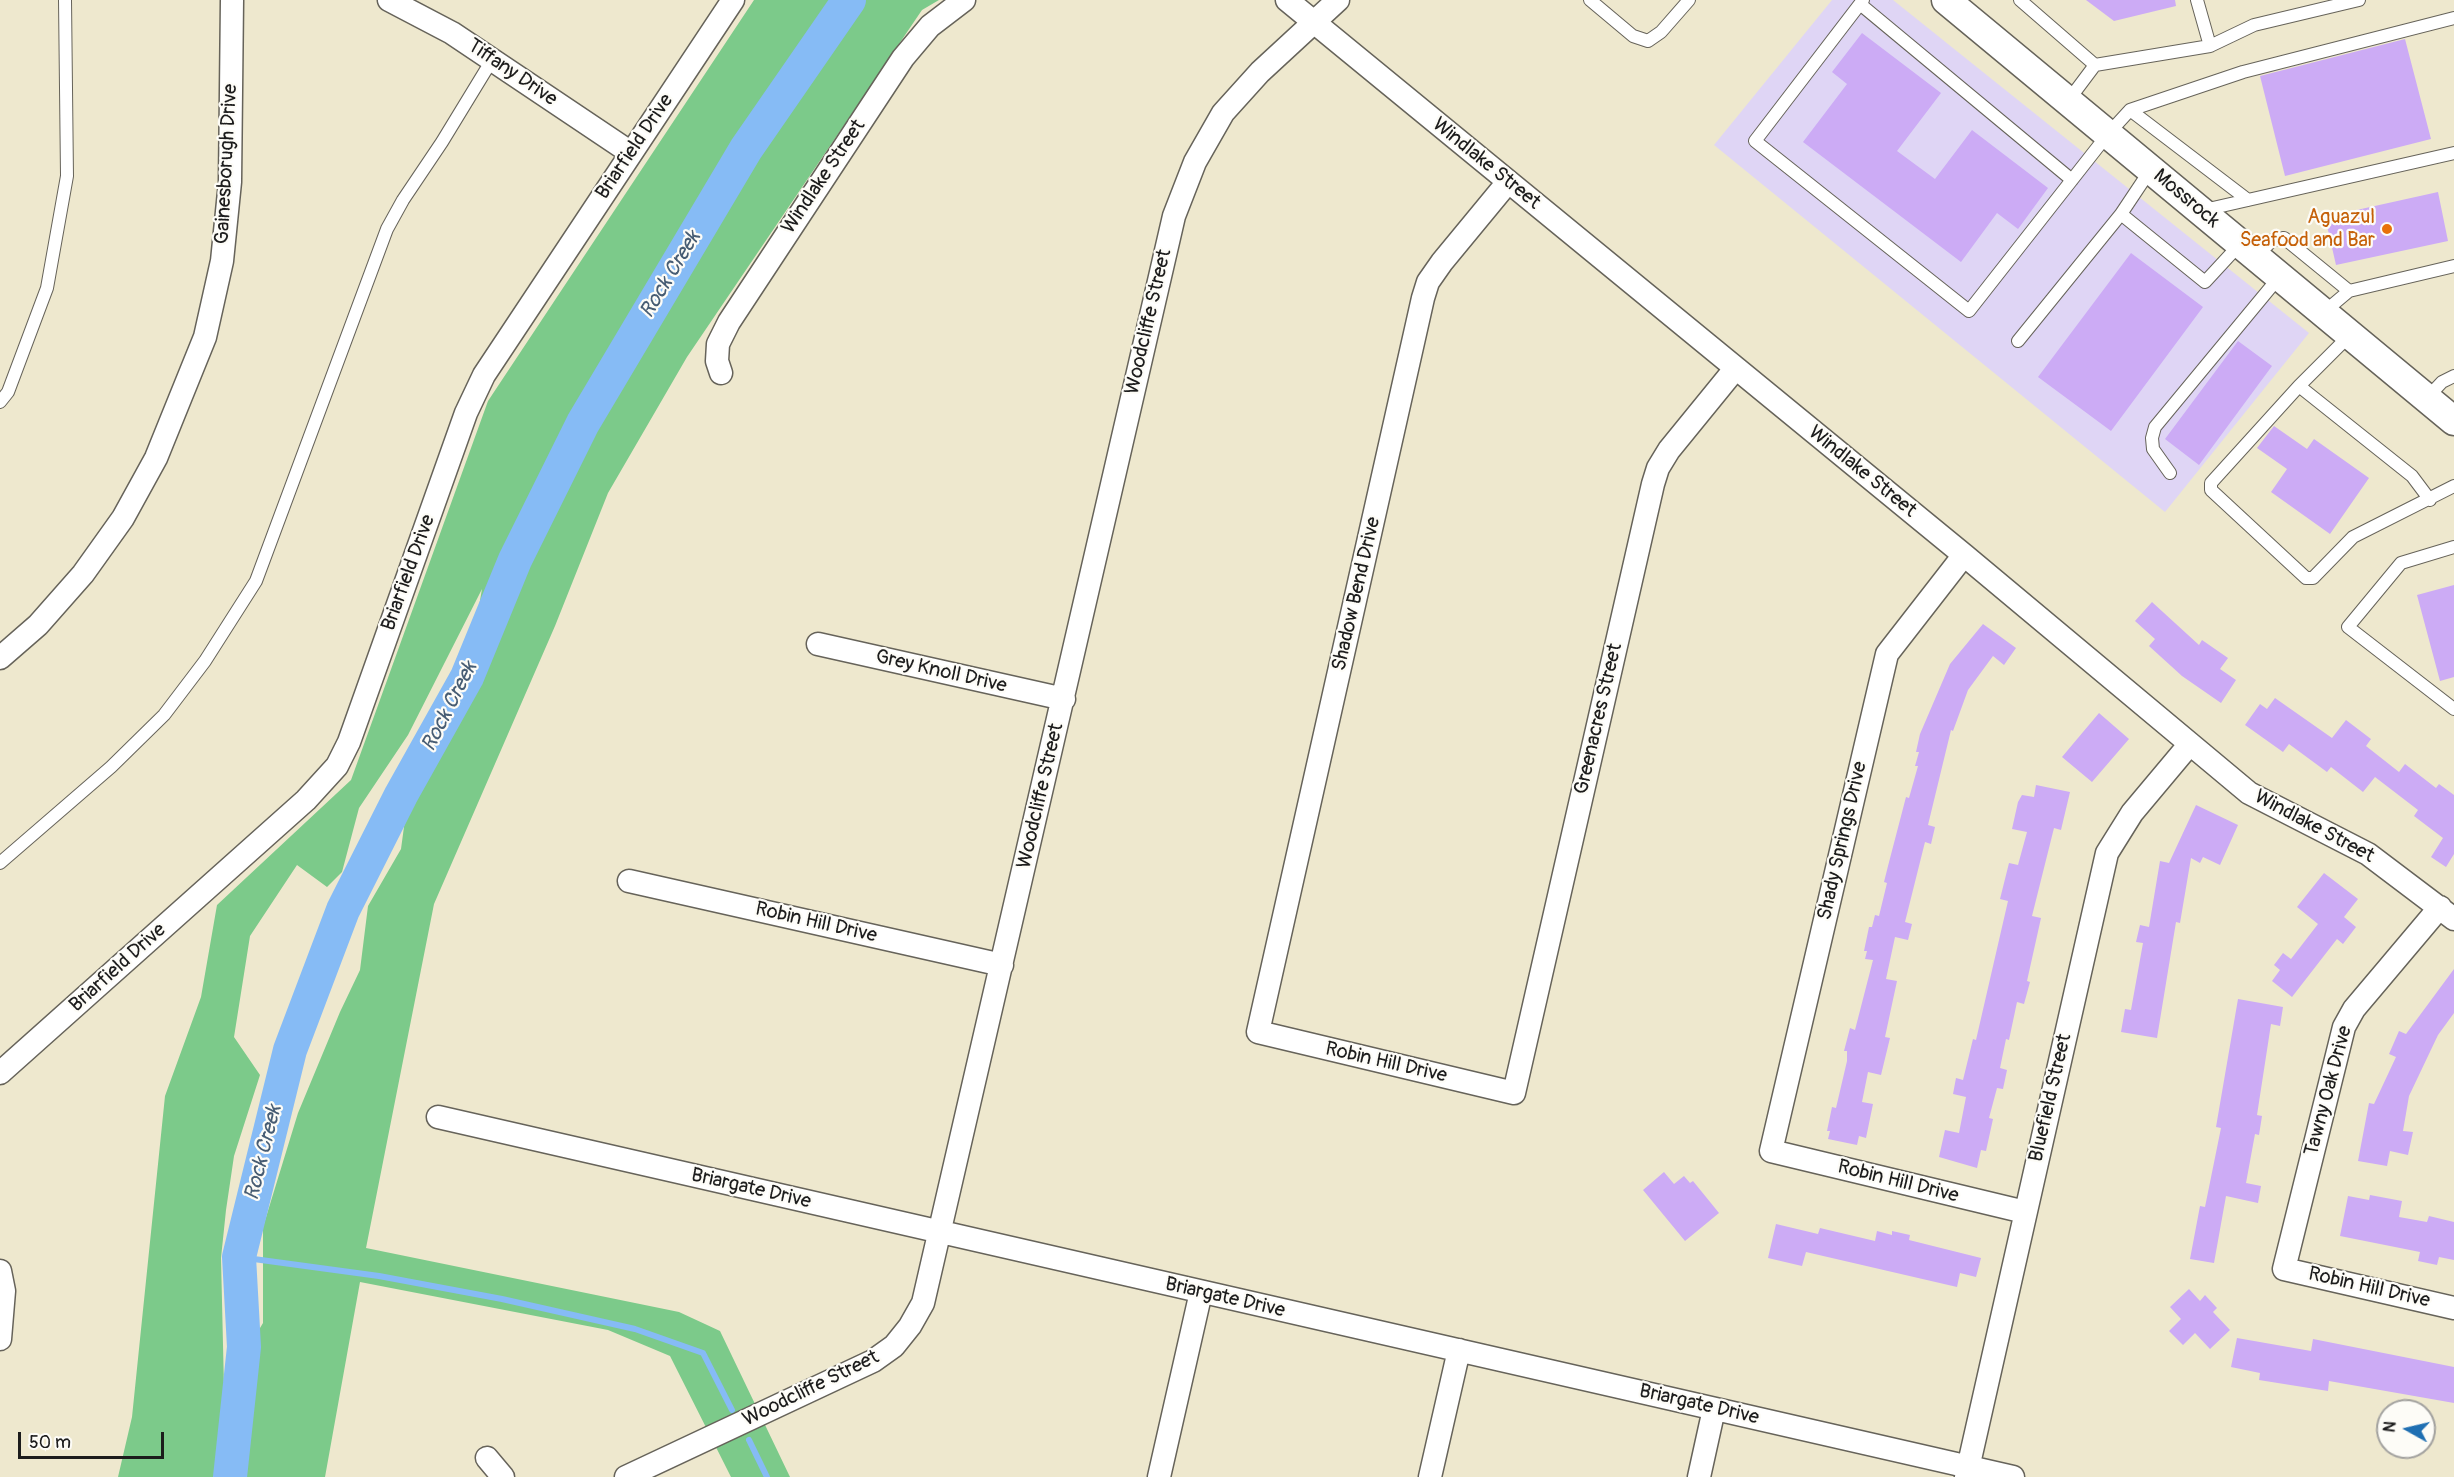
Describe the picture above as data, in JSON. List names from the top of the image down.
{
  "streets": {
    "street": [
      "Tiffany Drive",
      "Briarfield Drive",
      "Gainesborugh Drive",
      "Windlake Street",
      "Mossrock",
      "Woodcliffe Street",
      "Shadow Bend Drive",
      "Grey Knoll Drive",
      "Greenacres Street",
      "Shady Springs Drive",
      "Robin Hill Drive",
      "Tawny Oak Drive",
      "Bluefield Street",
      "Briargate Drive"
    ]
  },
  "crossings": [
    ["Tiffany Drive", "Briarfield Drive"],
    ["Windlake Street", "Woodcliffe Street"],
    ["Windlake Street", "Shadow Bend Drive"],
    ["Windlake Street", "Greenacres Street"],
    ["Windlake Street", "Shady Springs Drive"],
    ["Windlake Street", "Tawny Oak Drive"],
    ["Windlake Street", "Bluefield Street"],
    ["Woodcliffe Street", "Grey Knoll Drive"],
    ["Woodcliffe Street", "Robin Hill Drive"],
    ["Woodcliffe Street", "Briargate Drive"],
    ["Shadow Bend Drive", "Robin Hill Drive"],
    ["Greenacres Street", "Robin Hill Drive"],
    ["Shady Springs Drive", "Robin Hill Drive"],
    ["Robin Hill Drive", "Tawny Oak Drive"],
    ["Robin Hill Drive", "Bluefield Street"],
    ["Bluefield Street", "Briargate Drive"]
  ],
  "water": ["Rock Creek"],
  "places": ["Aguazul Seafood and Bar"],
  "scale_bar": "50 m",
  "north": "left"
}
